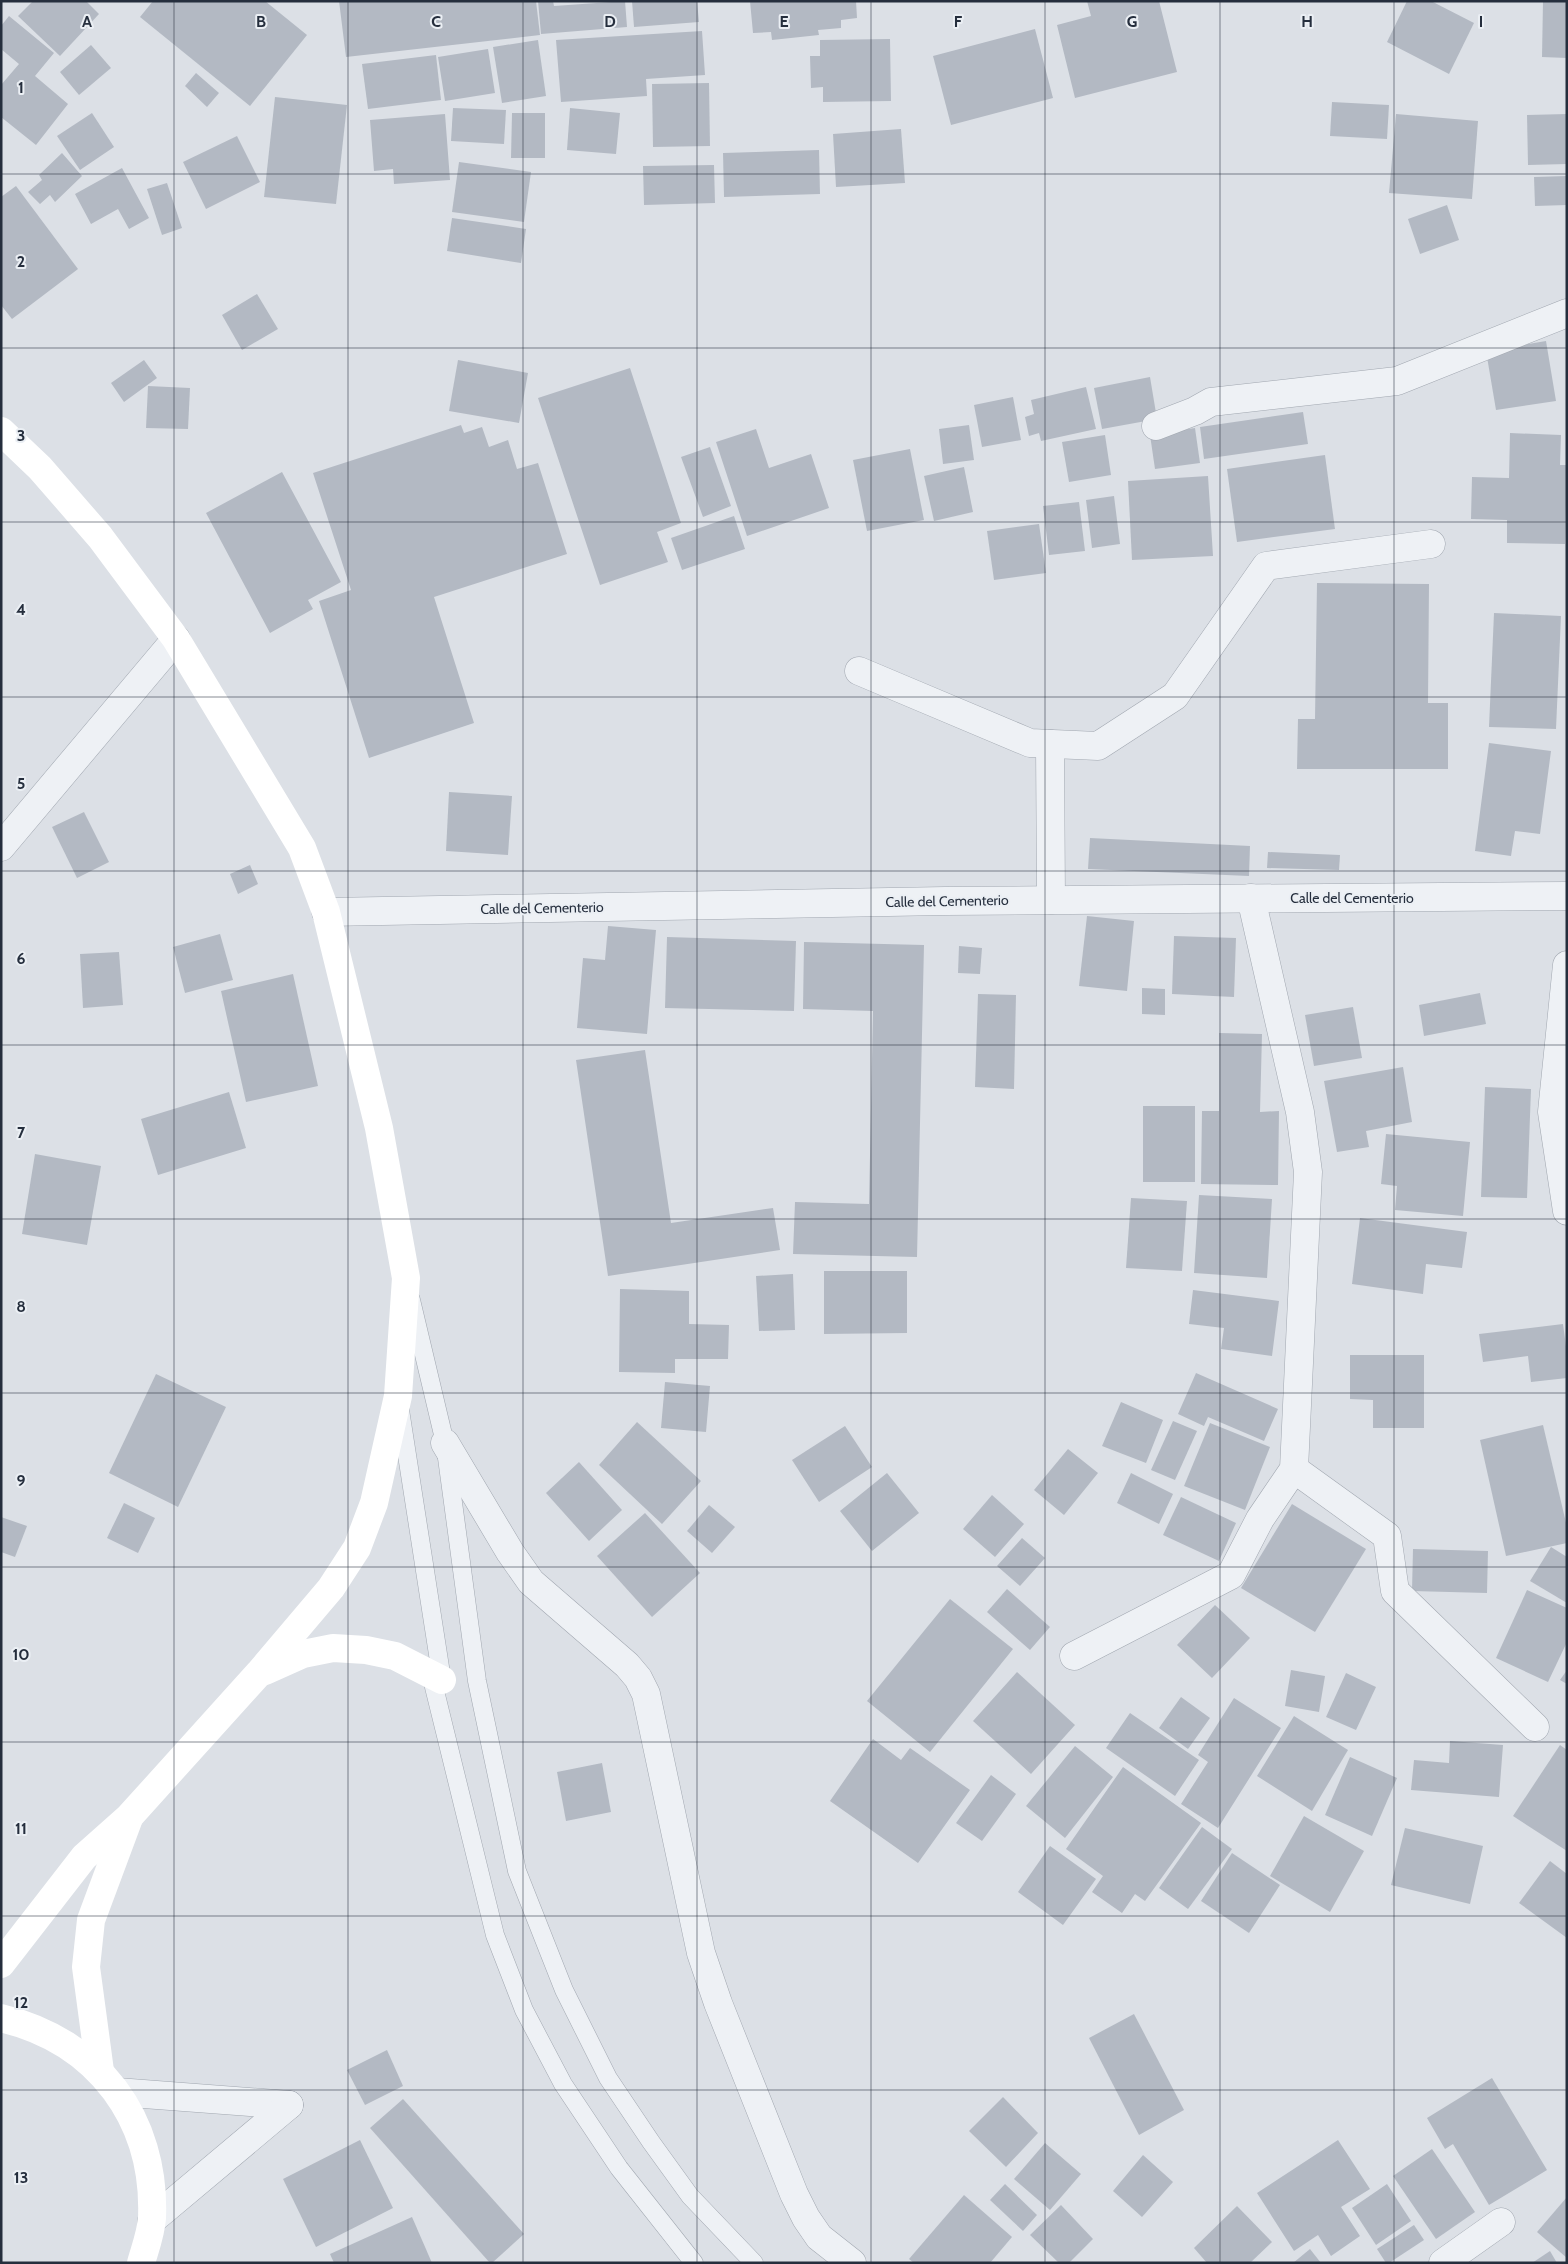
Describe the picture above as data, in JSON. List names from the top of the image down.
{
  "streets": {
    "street": ["Calle del Cementerio"]
  },
  "grid": {
    "columns": [
      "A",
      "B",
      "C",
      "D",
      "E",
      "F",
      "G",
      "H",
      "I"
    ],
    "rows": [
      "1",
      "2",
      "3",
      "4",
      "5",
      "6",
      "7",
      "8",
      "9",
      "10",
      "11",
      "12",
      "13"
    ]
  }
}
